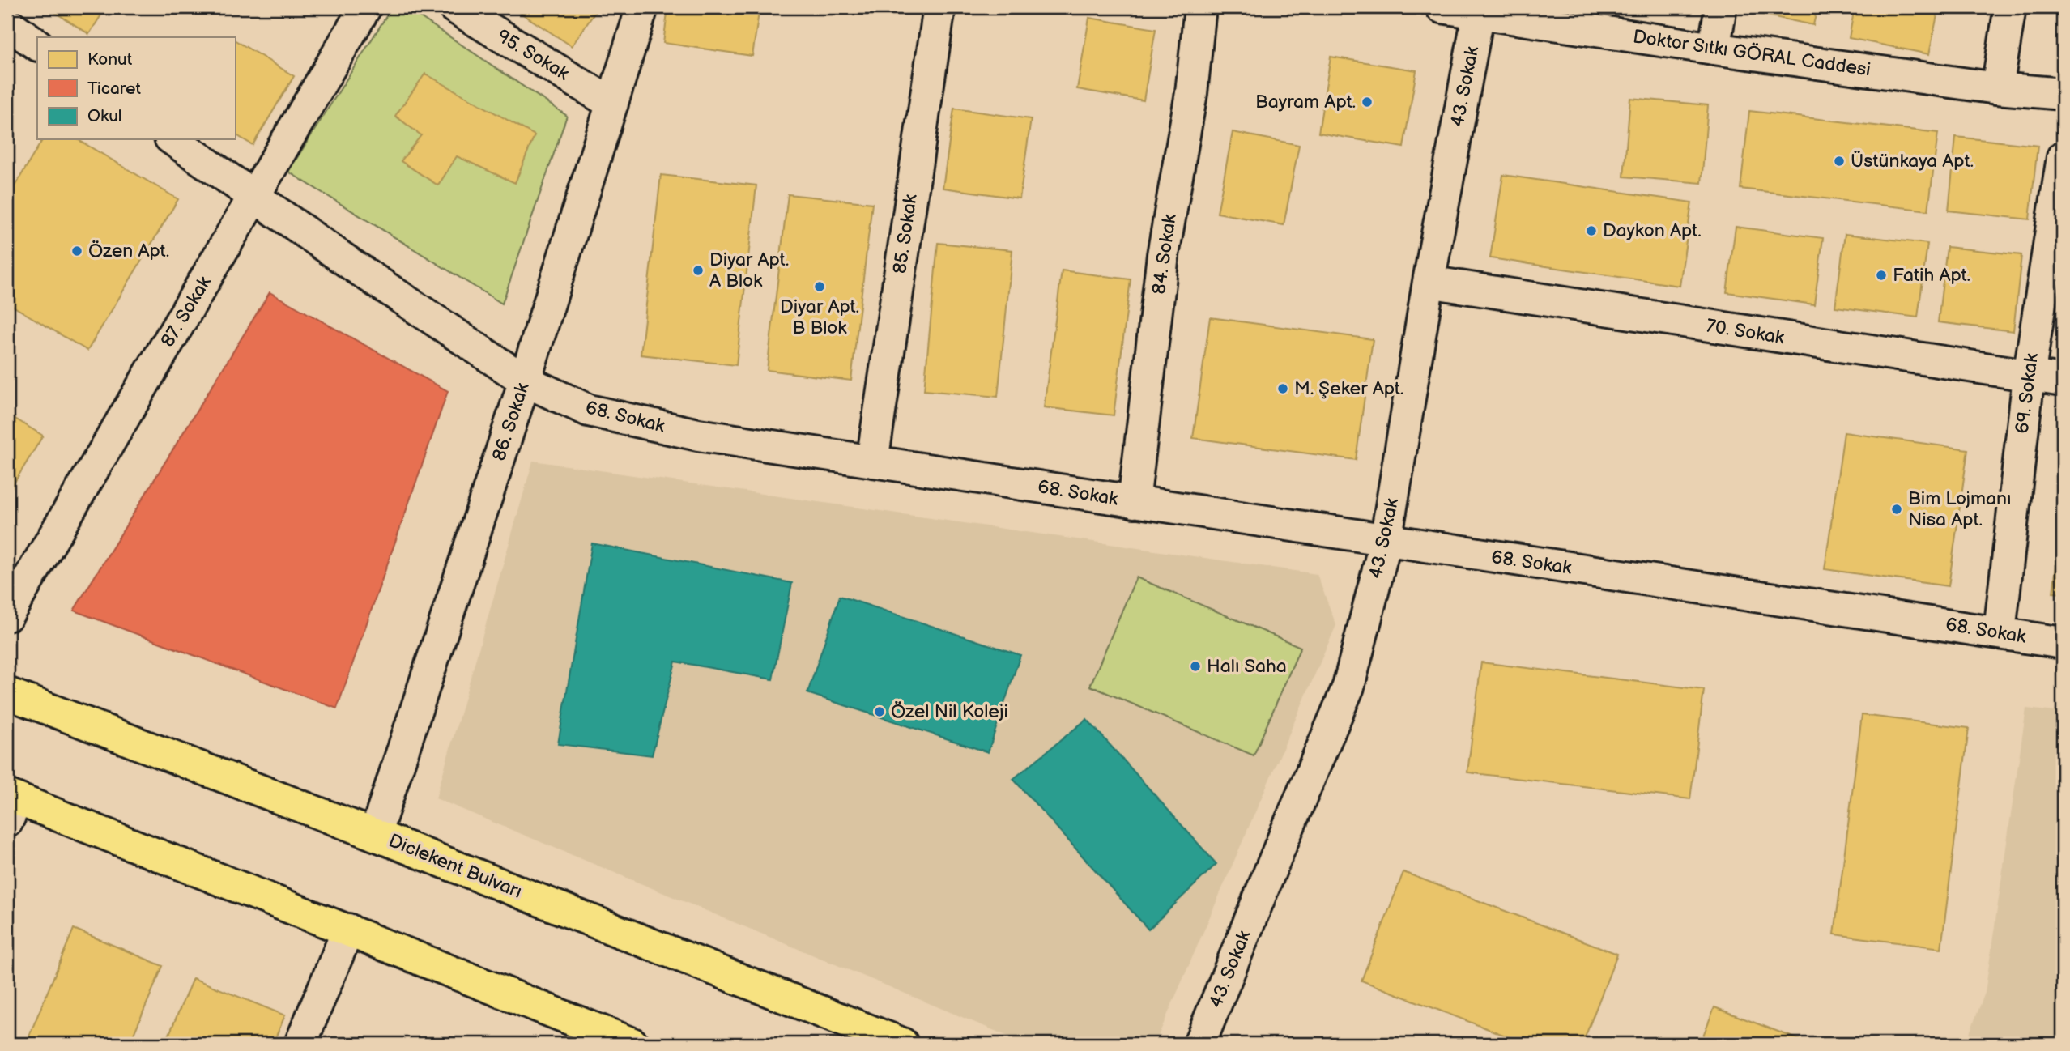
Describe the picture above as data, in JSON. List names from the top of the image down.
{
  "streets": {
    "main road": ["Diclekent Bulvarı"],
    "street": [
      "Doktor Sıtkı GÖRAL Caddesi",
      "95. Sokak",
      "43. Sokak",
      "85. Sokak",
      "84. Sokak",
      "87. Sokak",
      "70. Sokak",
      "69. Sokak",
      "68. Sokak",
      "86. Sokak"
    ]
  },
  "crossings": [
    ["Doktor Sıtkı GÖRAL Caddesi", "43. Sokak"],
    ["95. Sokak", "86. Sokak"],
    ["43. Sokak", "70. Sokak"],
    ["43. Sokak", "68. Sokak"],
    ["85. Sokak", "68. Sokak"],
    ["84. Sokak", "68. Sokak"],
    ["87. Sokak", "68. Sokak"],
    ["70. Sokak", "69. Sokak"],
    ["69. Sokak", "68. Sokak"],
    ["68. Sokak", "86. Sokak"],
    ["86. Sokak", "Diclekent Bulvarı"]
  ],
  "places": [
    "Bayram Apt.",
    "Üstünkaya Apt.",
    "Daykon Apt.",
    "Özen Apt.",
    "Diyar Apt. A Blok",
    "Fatih Apt.",
    "Diyar Apt. B Blok",
    "M. Şeker Apt.",
    "Bim Lojmanı Nisa Apt.",
    "Halı Saha",
    "Özel Nil Koleji"
  ],
  "legend": ["Konut", "Ticaret", "Okul"]
}
